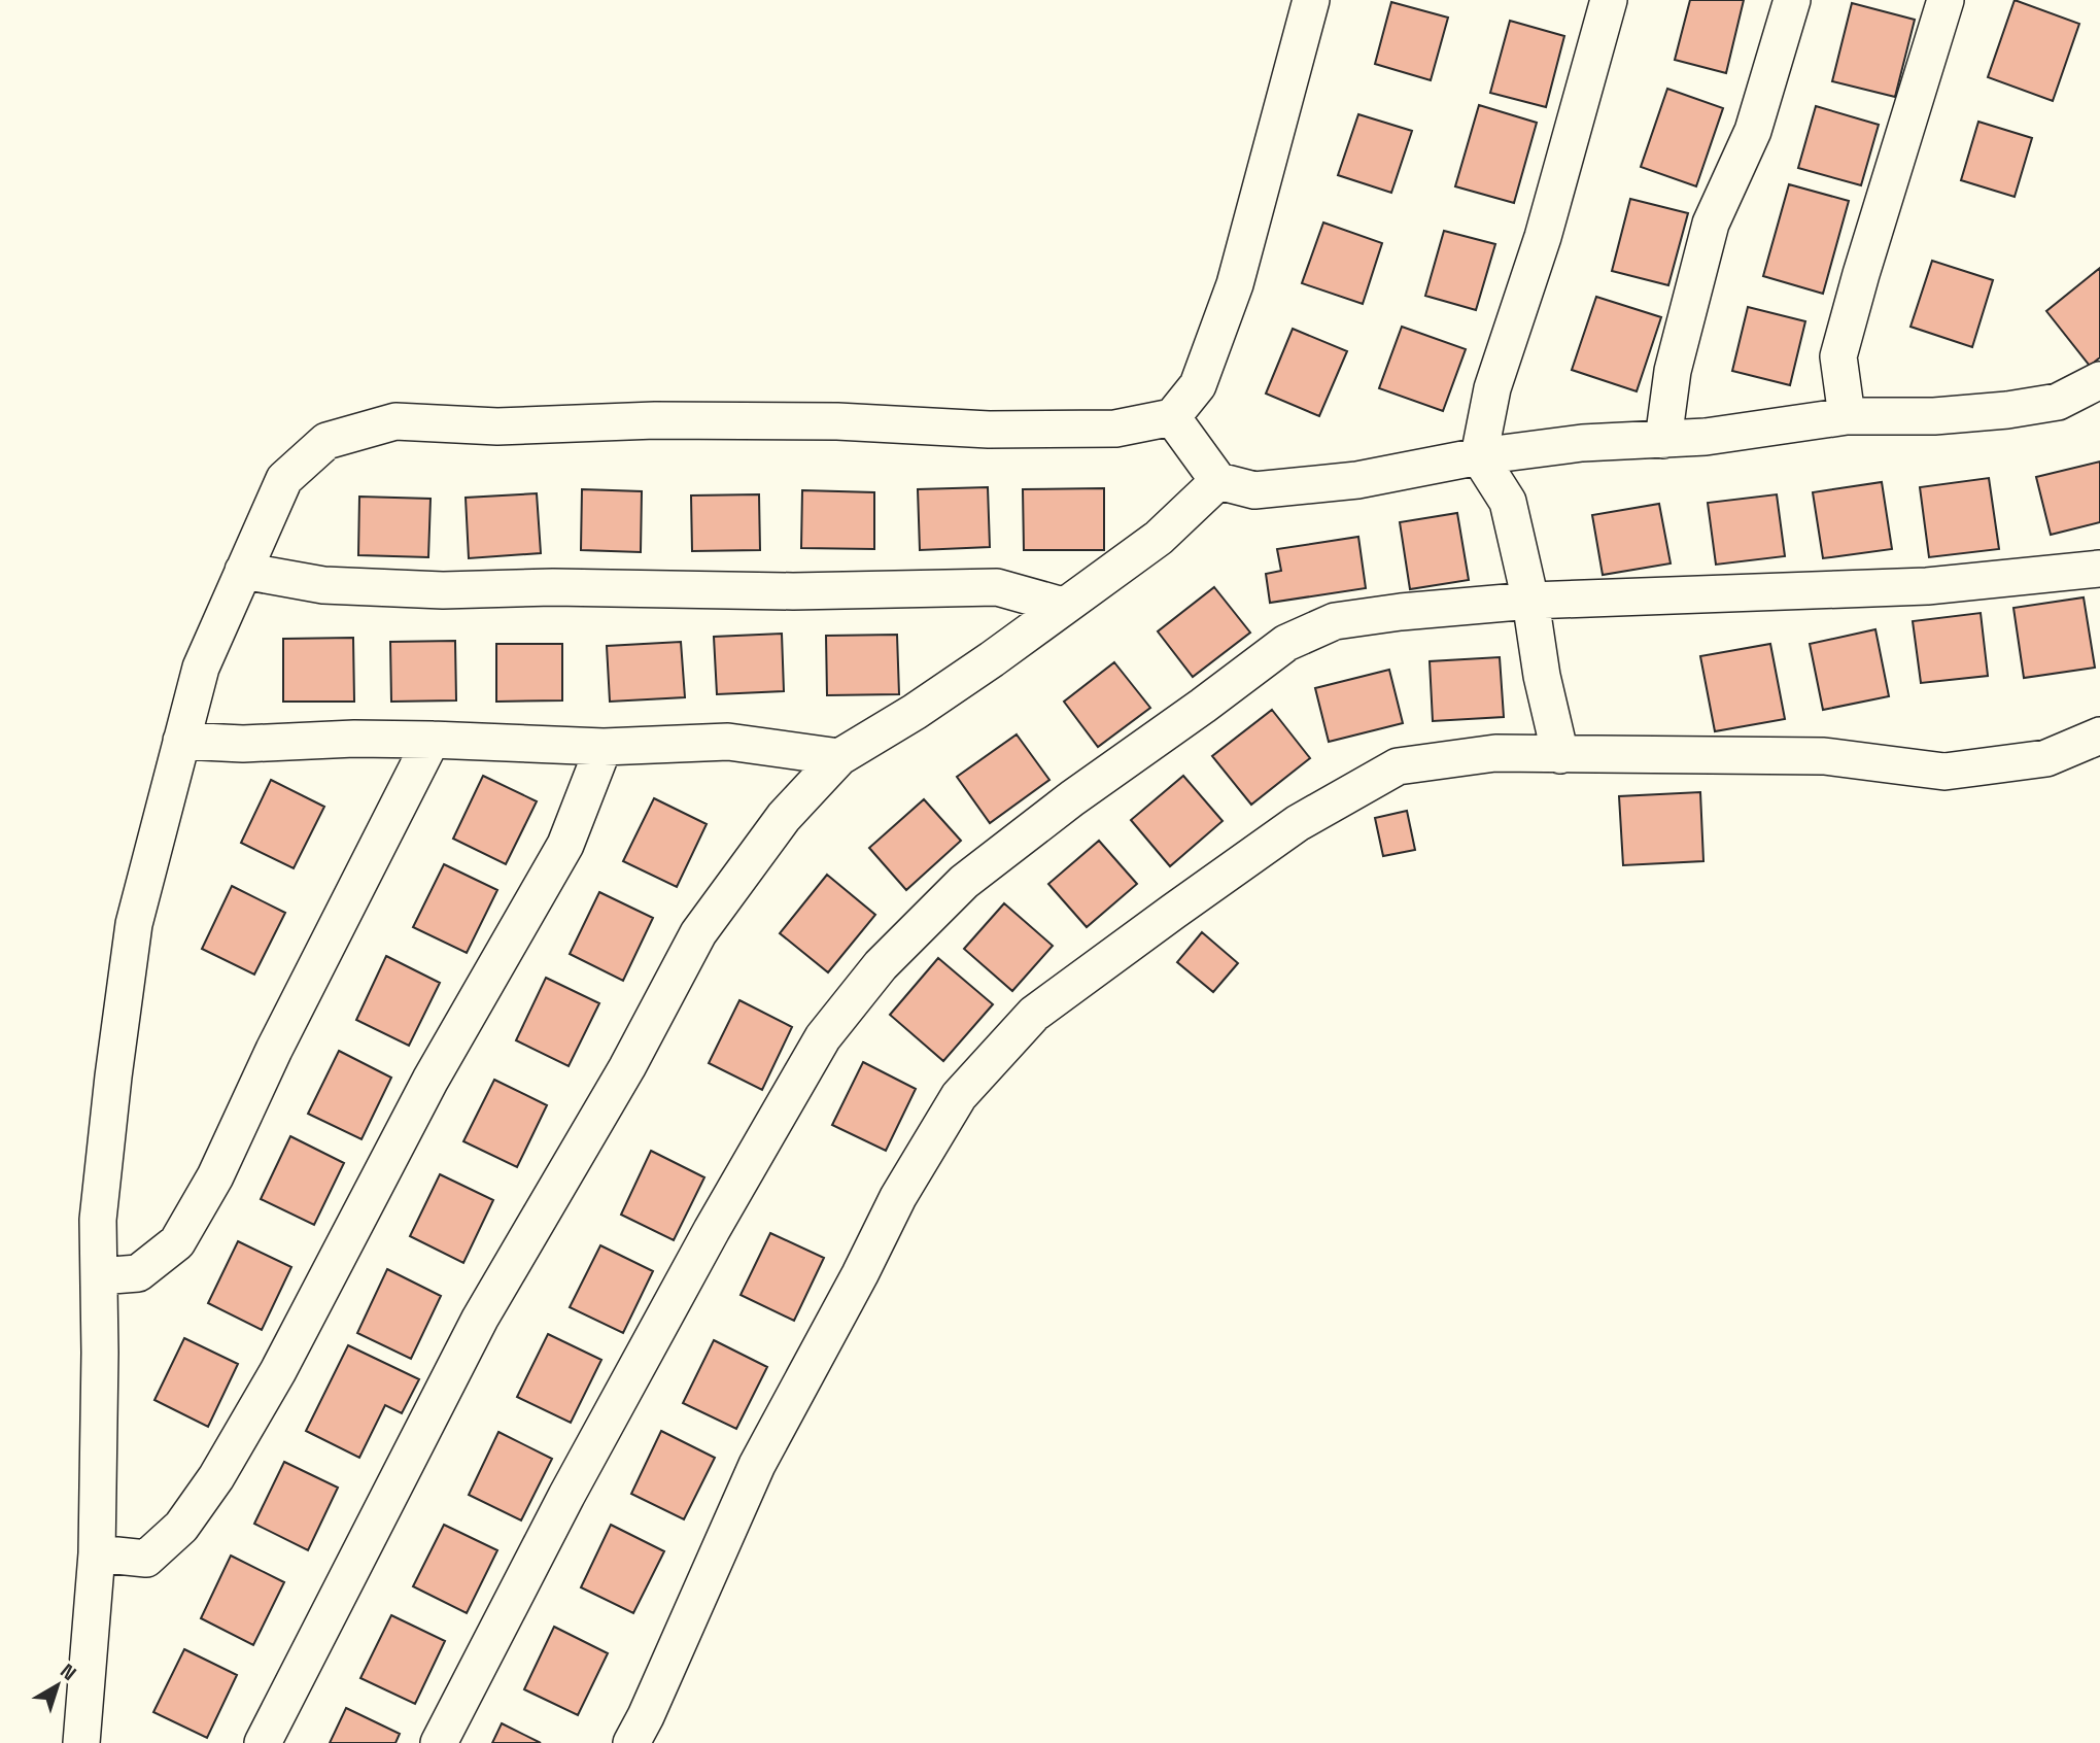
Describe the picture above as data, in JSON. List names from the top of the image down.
{
  "north": "top right"
}
